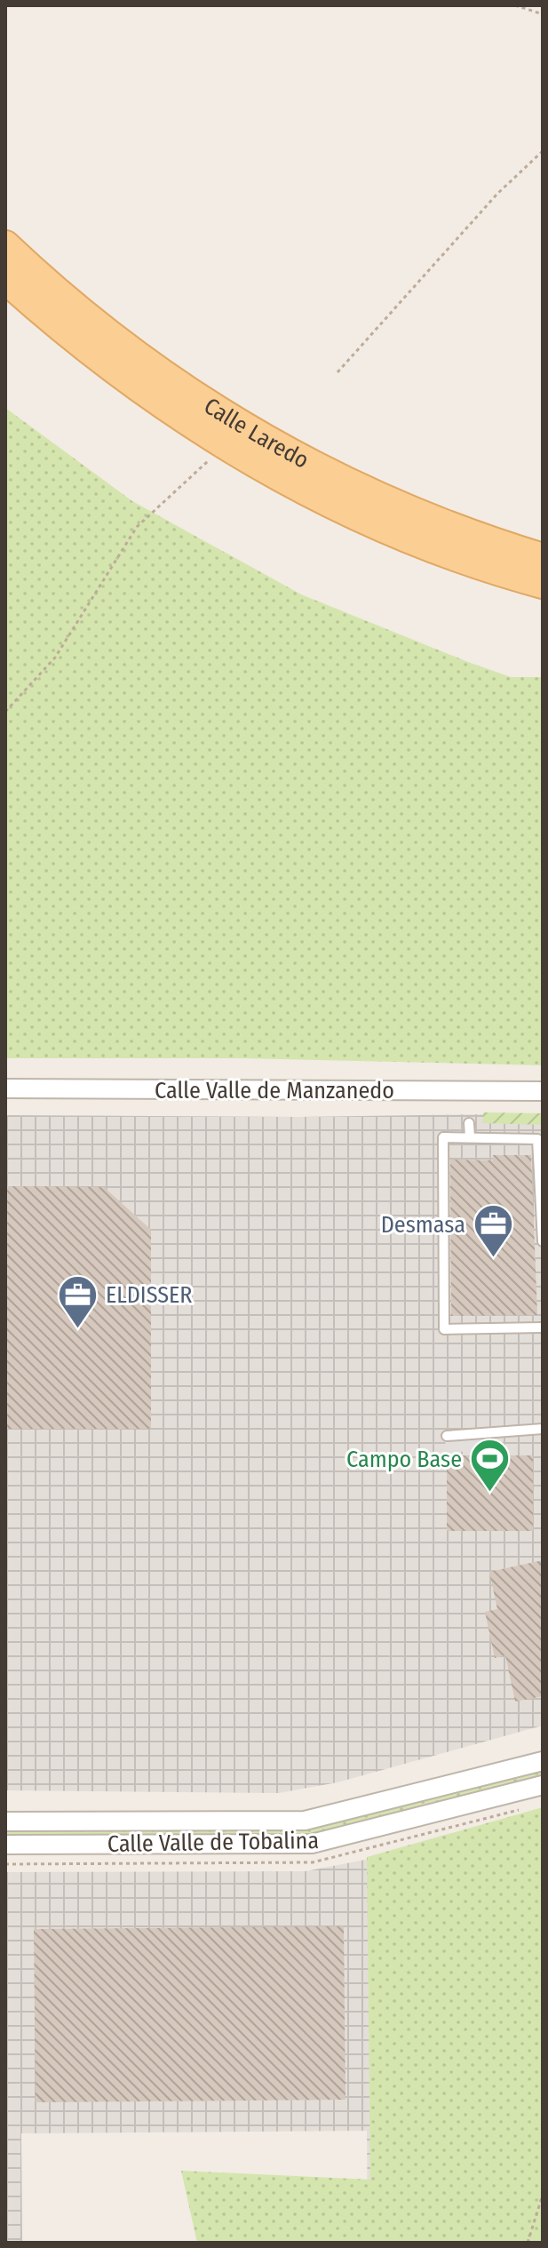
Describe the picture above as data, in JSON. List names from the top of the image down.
{
  "streets": {
    "main road": ["Calle Laredo"],
    "street": ["Calle Valle de Manzanedo", "Calle Valle de Tobalina"]
  },
  "places": {
    "office": ["Desmasa", "ELDISSER"],
    "sports": ["Campo Base"]
  }
}
